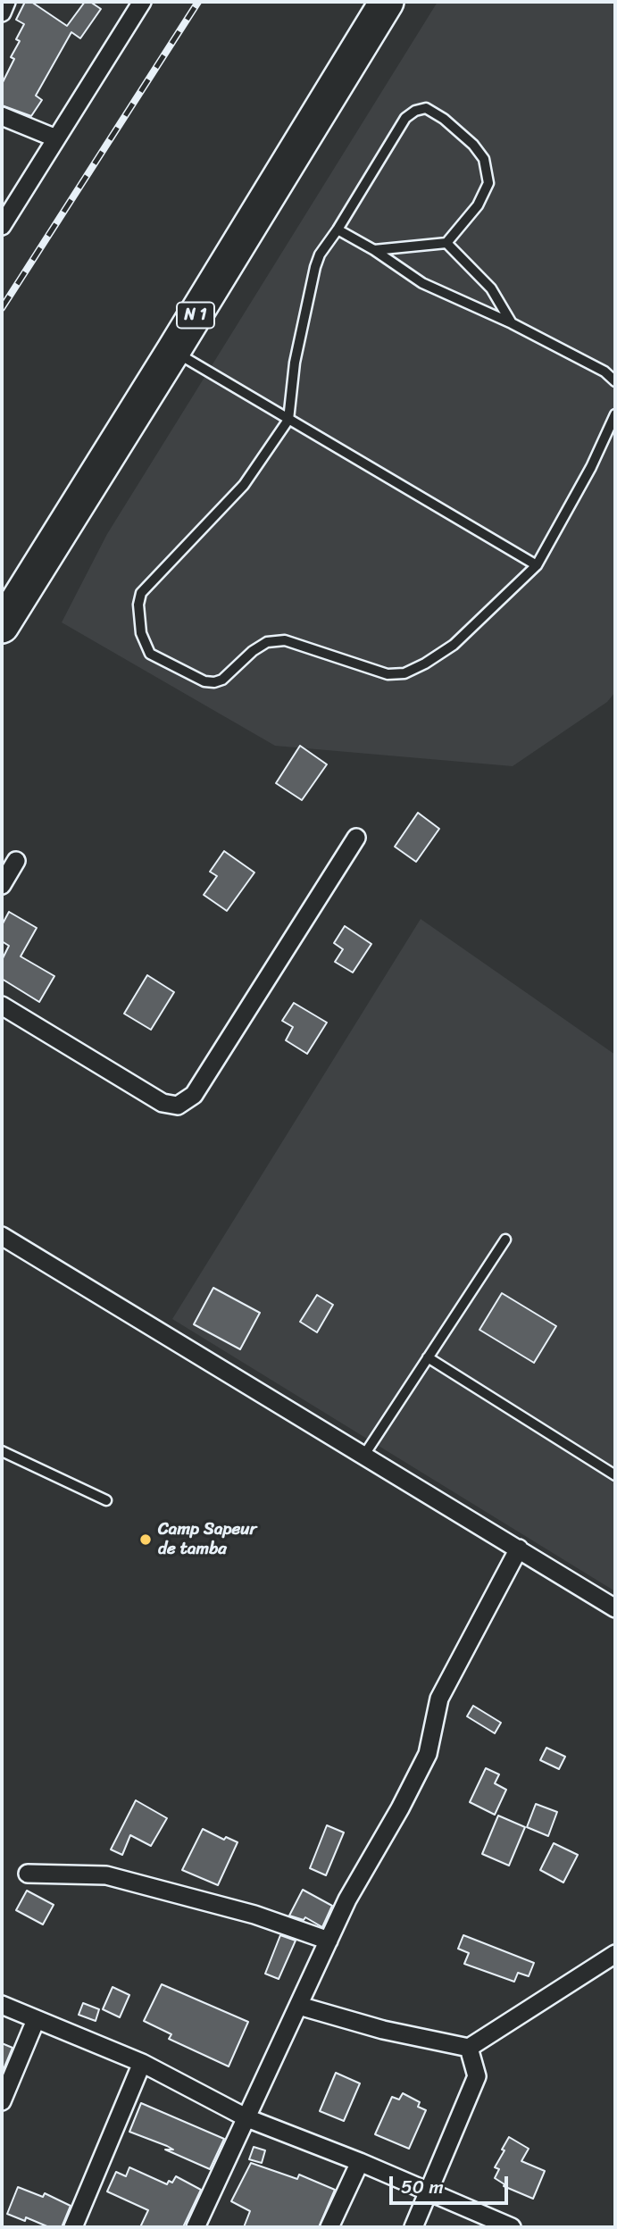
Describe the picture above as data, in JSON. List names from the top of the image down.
{
  "streets": {
    "highway": ["N 1"]
  },
  "places": ["Camp Sapeur de tamba"],
  "scale_bar": "50 m"
}
